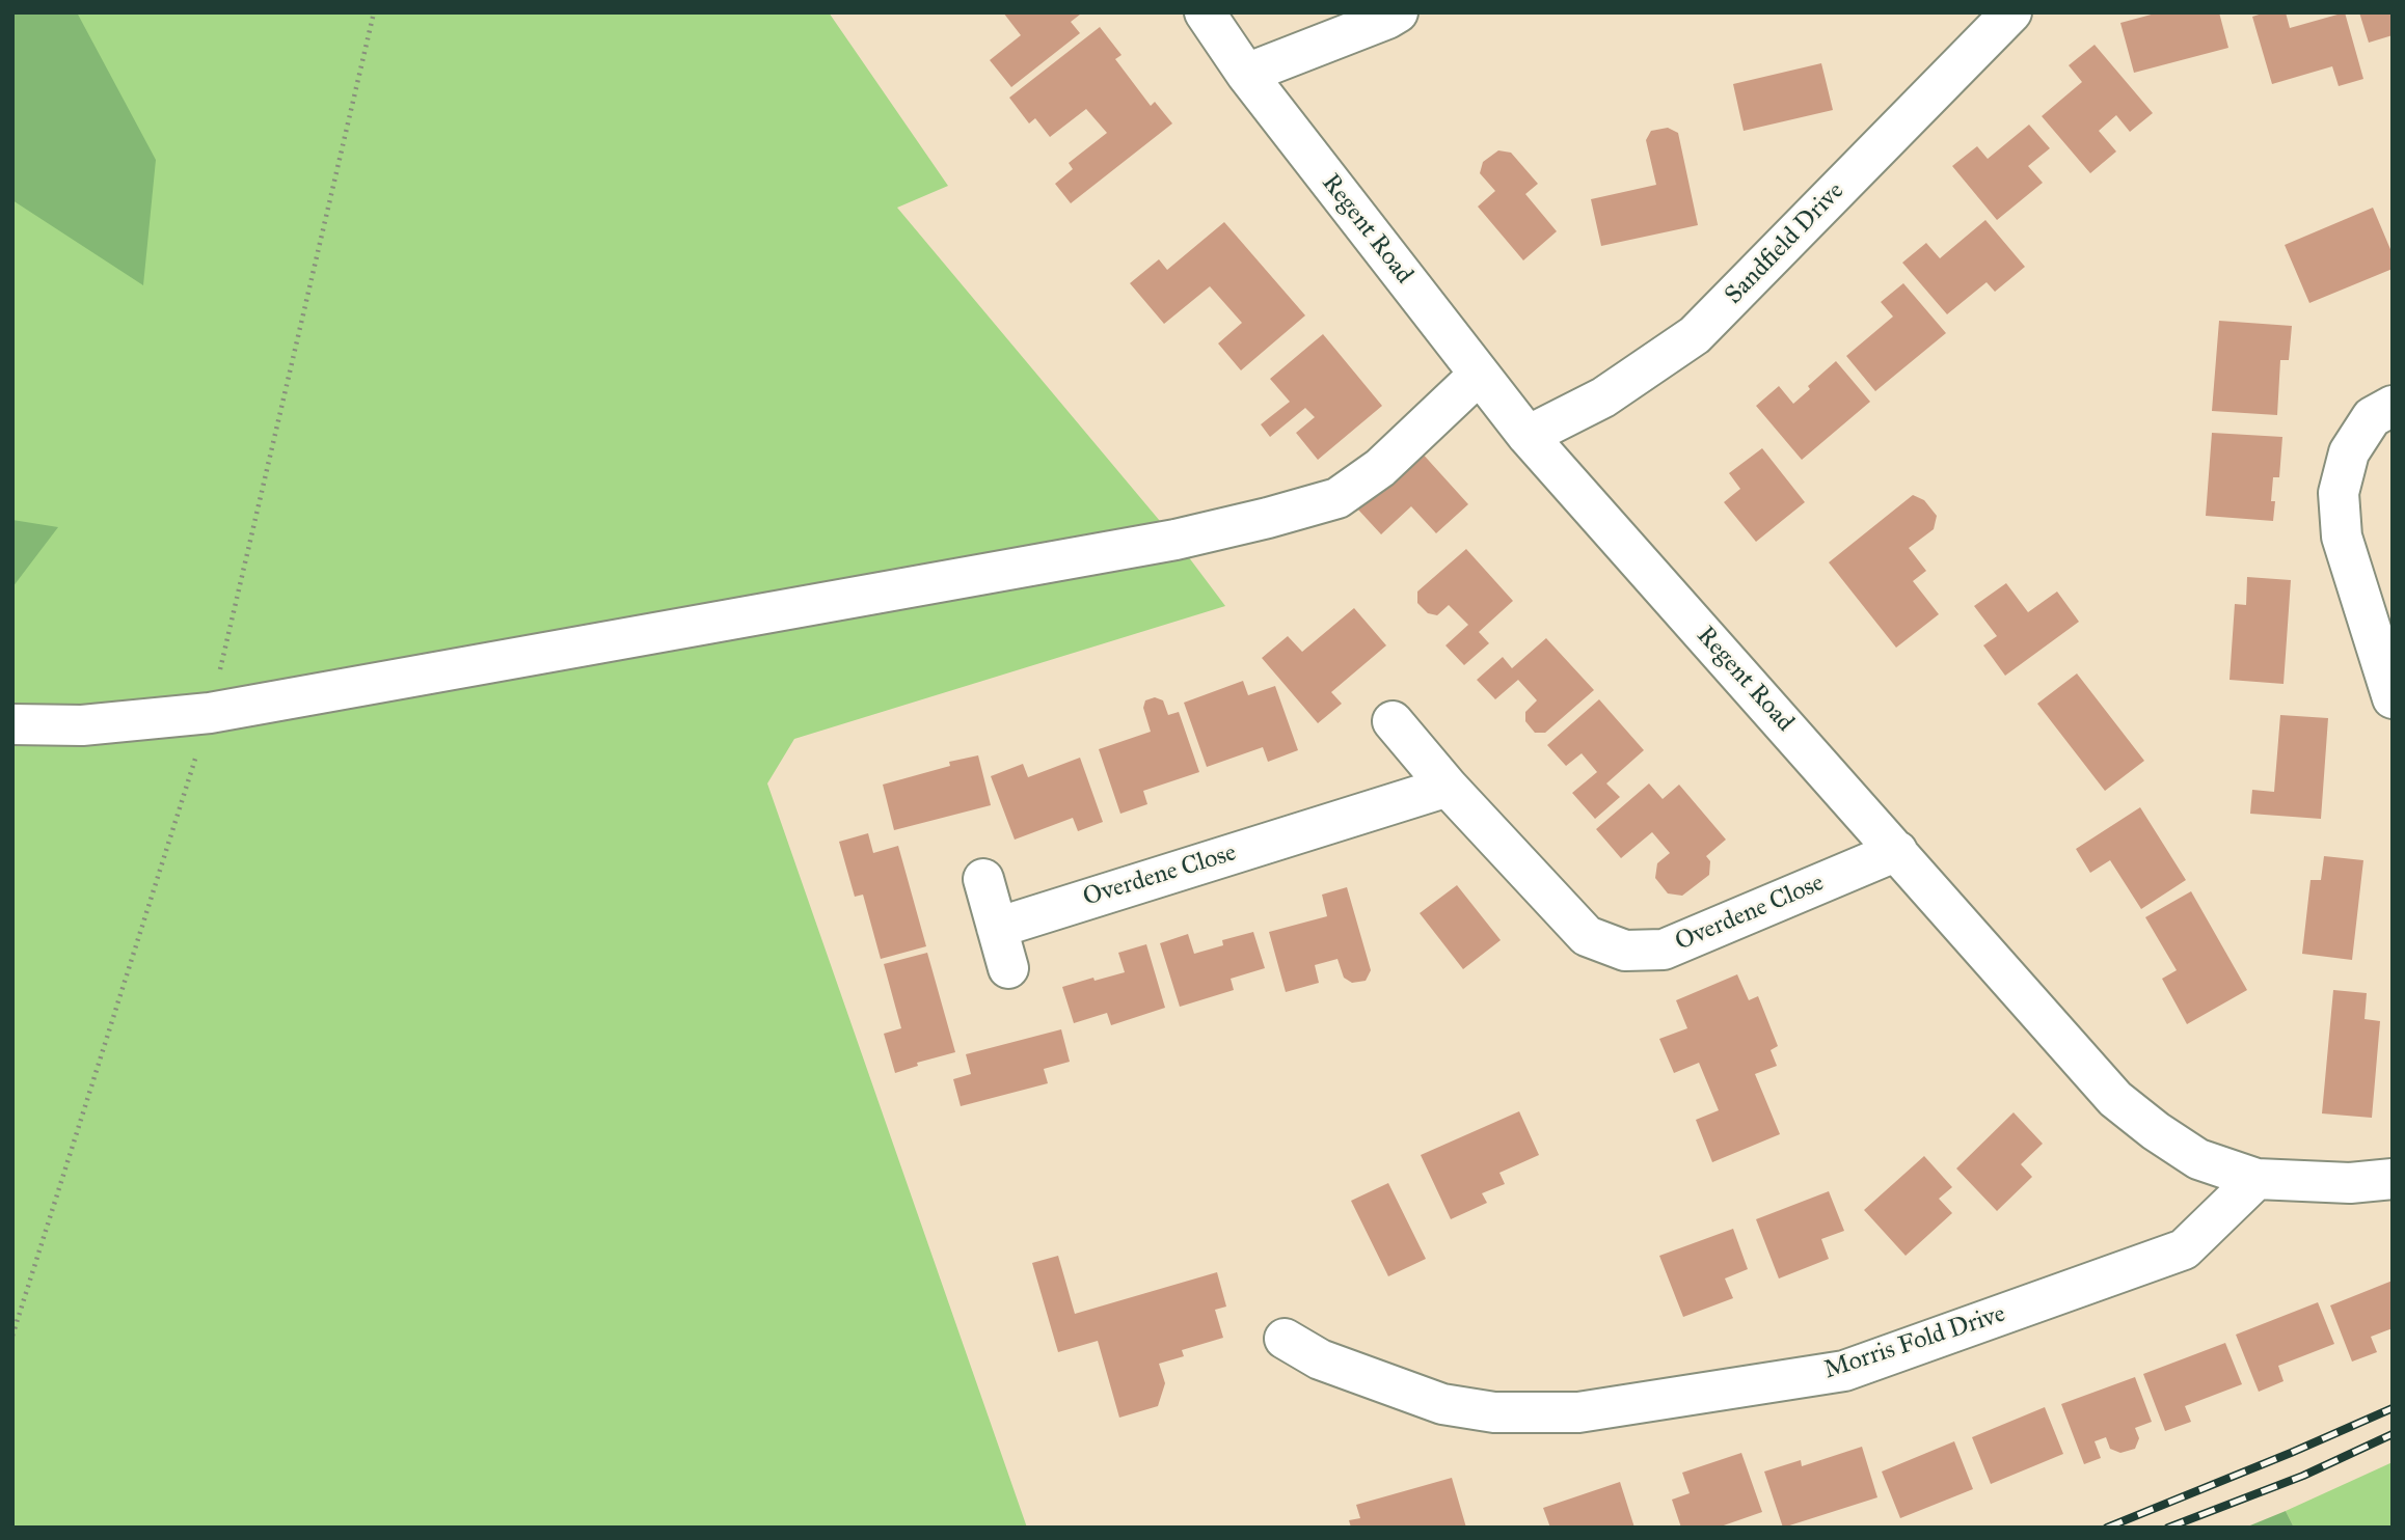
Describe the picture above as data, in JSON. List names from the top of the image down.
{
  "streets": {
    "street": [
      "Regent Road",
      "Sandfield Drive",
      "Overdene Close",
      "Morris Fold Drive"
    ]
  },
  "crossings": [
    ["Regent Road", "Sandfield Drive"],
    ["Regent Road", "Overdene Close"],
    ["Regent Road", "Morris Fold Drive"]
  ]
}
